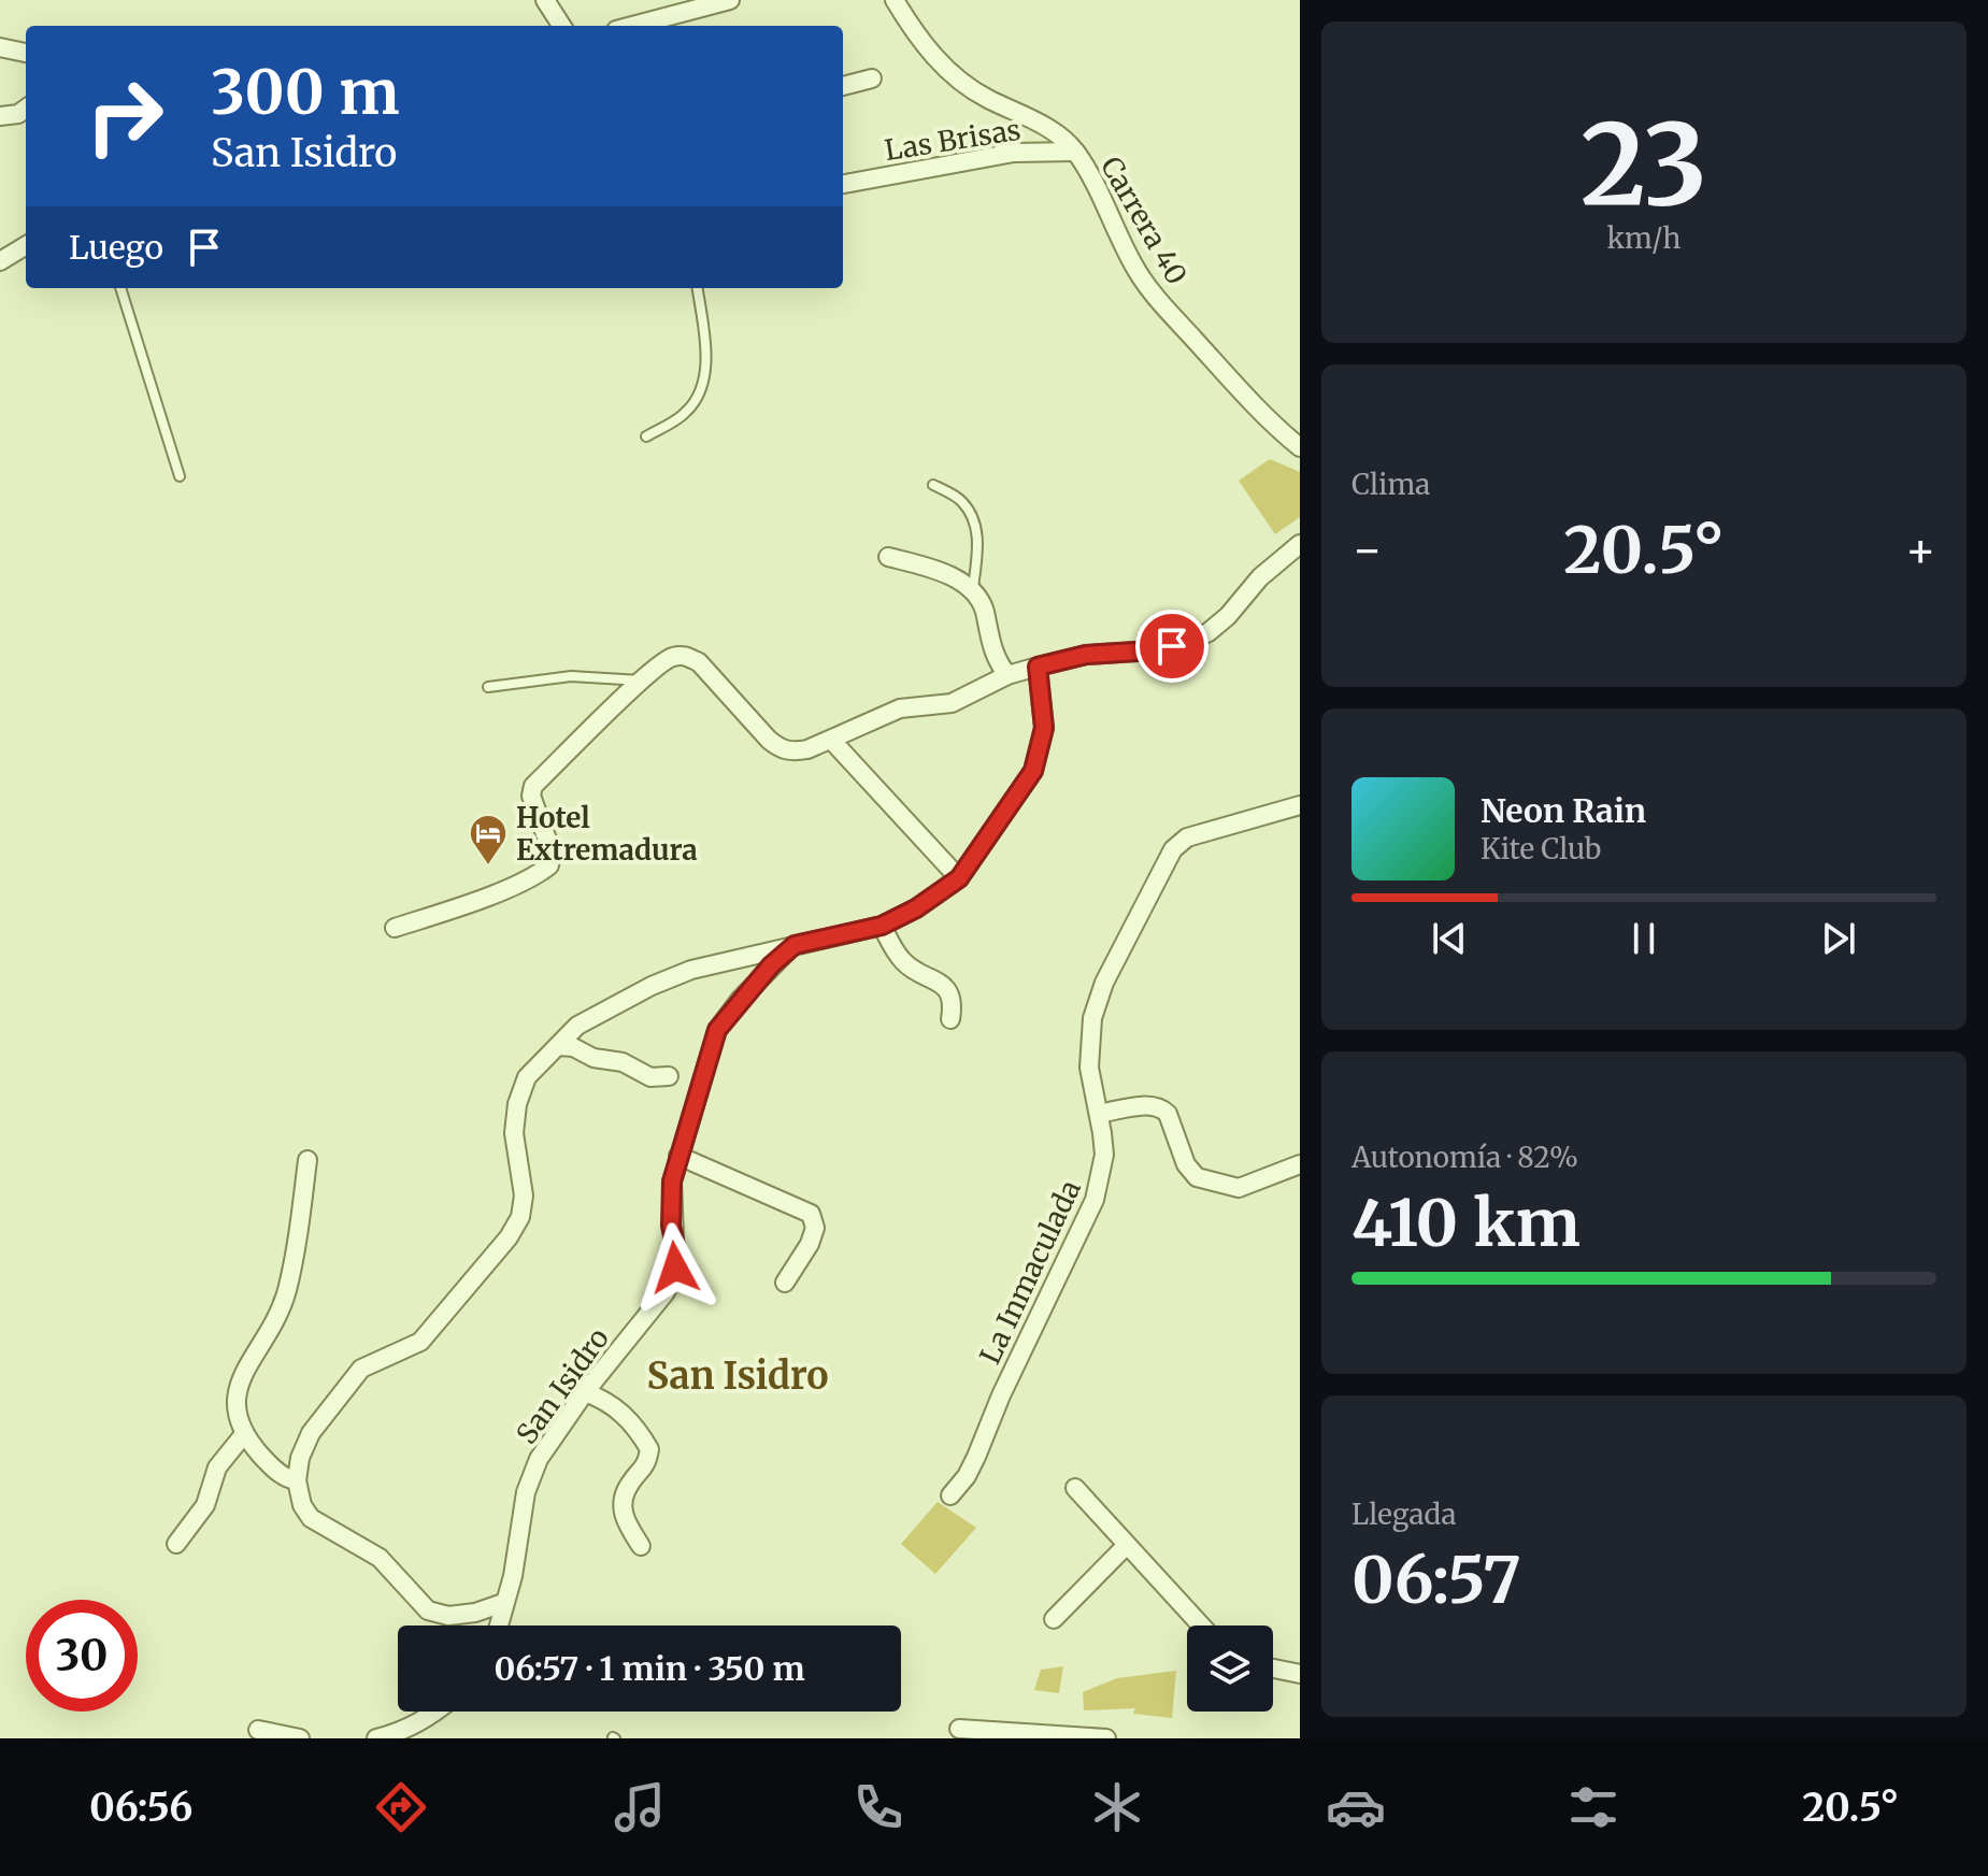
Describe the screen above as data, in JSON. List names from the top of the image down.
{
  "streets": {
    "street": [
      "Las Brisas",
      "Carrera 40",
      "La Inmaculada",
      "San Isidro"
    ]
  },
  "crossings": [
    ["Las Brisas", "Carrera 40"]
  ],
  "districts": ["San Isidro"],
  "places": {
    "hotel": ["Hotel Extremadura"]
  },
  "page": {
    "tile": [
      ["23", "km/h"],
      "Clima",
      ["Autonomía · 82%", "410 km"],
      ["Llegada", "06:57"]
    ],
    "turn": ["300 m", "San Isidro"],
    "then": "Luego",
    "heat": ["−", "20.5°", "+"],
    "song": ["Neon Rain", "Kite Club"],
    "limit": "30",
    "trip": "06:57 · 1 min · 350 m",
    "tabs": ["06:56", "20.5°"]
  }
}
